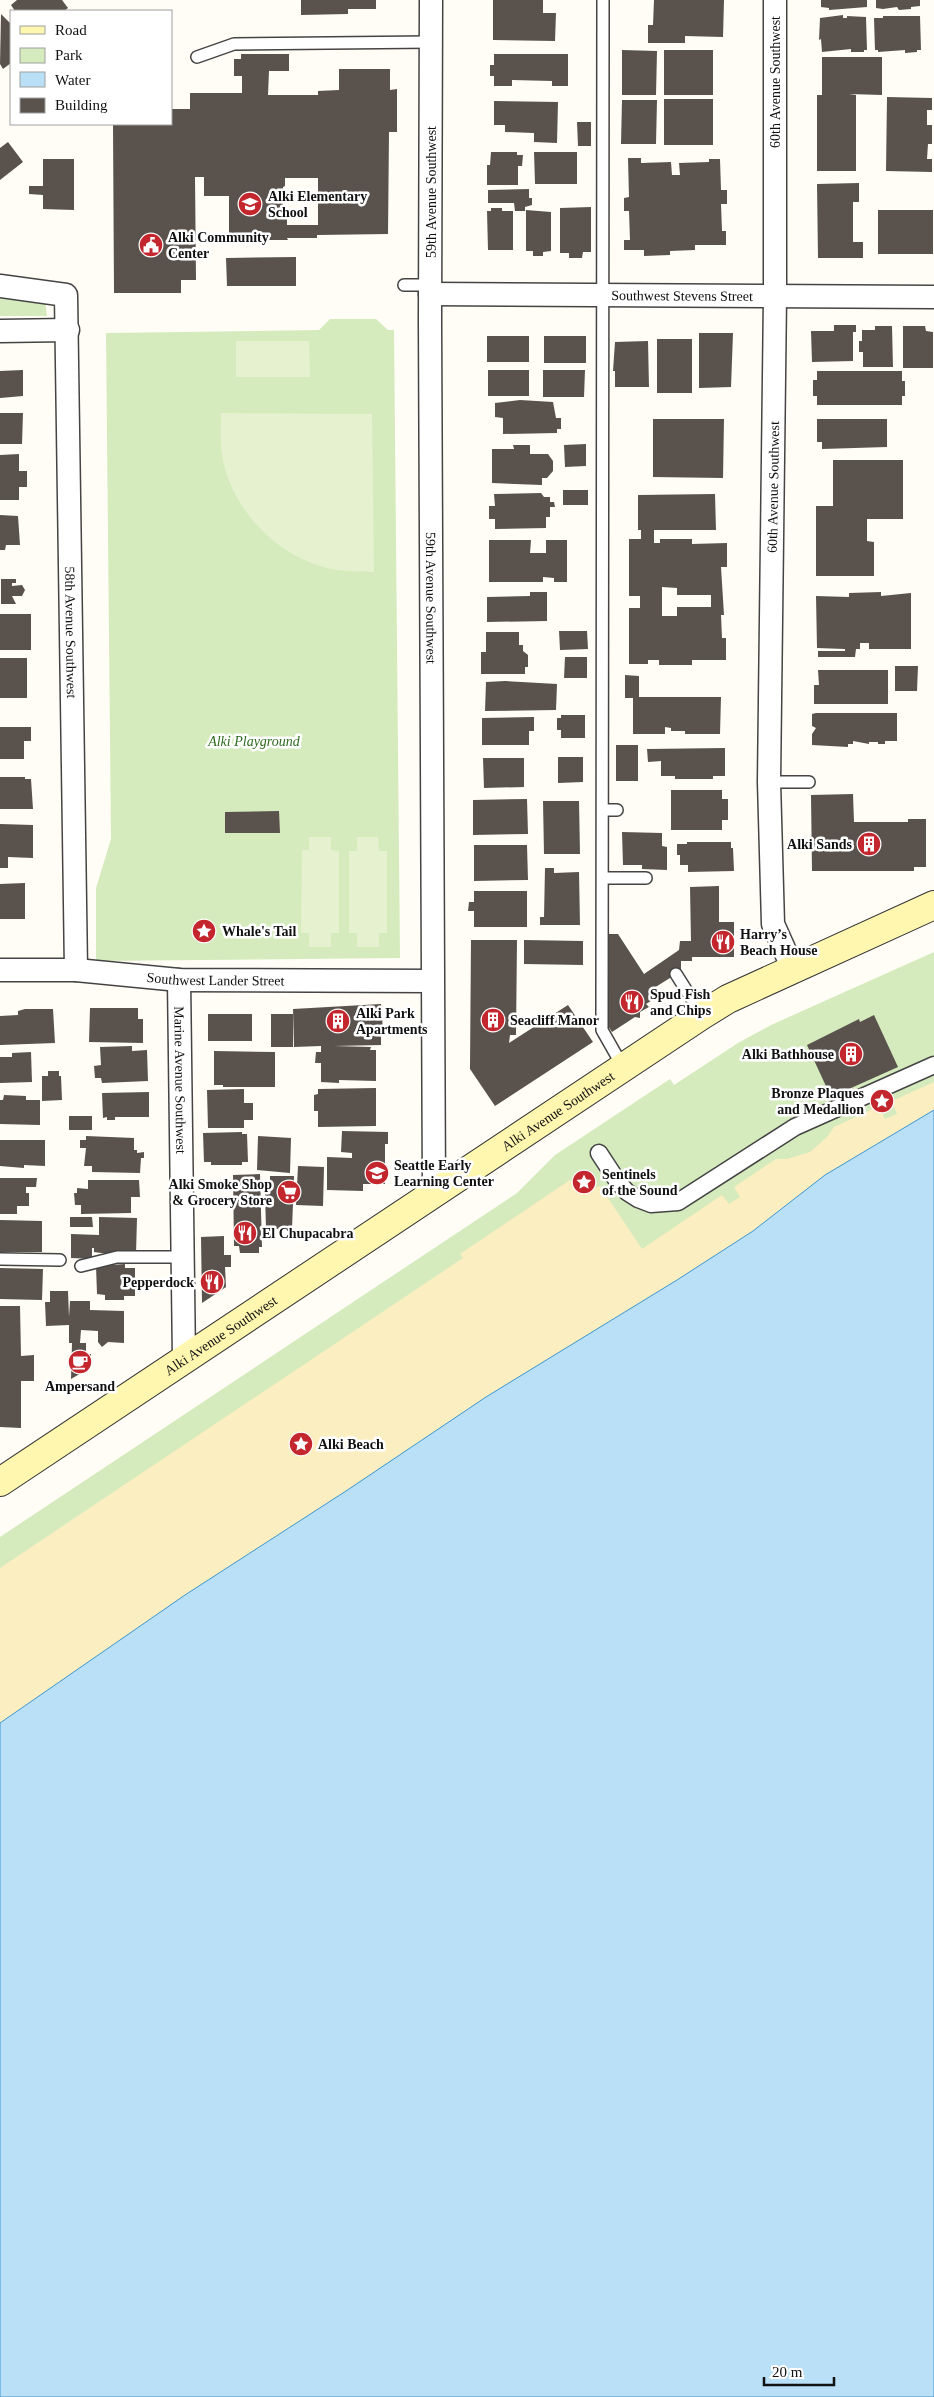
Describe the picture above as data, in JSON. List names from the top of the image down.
{
  "streets": {
    "main road": ["Alki Avenue Southwest"],
    "street": [
      "60th Avenue Southwest",
      "59th Avenue Southwest",
      "Southwest Stevens Street",
      "58th Avenue Southwest",
      "Southwest Lander Street",
      "Marine Avenue Southwest"
    ]
  },
  "crossings": [
    ["60th Avenue Southwest", "Southwest Stevens Street"],
    ["60th Avenue Southwest", "Alki Avenue Southwest"],
    ["59th Avenue Southwest", "Southwest Stevens Street"],
    ["59th Avenue Southwest", "Southwest Lander Street"],
    ["59th Avenue Southwest", "Alki Avenue Southwest"],
    ["58th Avenue Southwest", "Southwest Lander Street"],
    ["Southwest Lander Street", "Marine Avenue Southwest"],
    ["Marine Avenue Southwest", "Alki Avenue Southwest"]
  ],
  "parks": ["Alki Playground"],
  "places": {
    "school or university": ["Alki Elementary School", "Seattle Early Learning Center"],
    "public building": ["Alki Community Center"],
    "building": [
      "Alki Sands",
      "Seacliff Manor",
      "Alki Park Apartments",
      "Alki Bathhouse"
    ],
    "place": [
      "Whale's Tail",
      "Bronze Plaques and Medallion",
      "Sentinels of the Sound",
      "Alki Beach"
    ],
    "restaurant": [
      "Harry’s Beach House",
      "Spud Fish and Chips",
      "El Chupacabra",
      "Pepperdock"
    ],
    "supermarket": ["Alki Smoke Shop & Grocery Store"],
    "cafe": ["Ampersand"]
  },
  "legend": [
    "Road",
    "Park",
    "Water",
    "Building"
  ],
  "scale_bar": "20 m"
}
